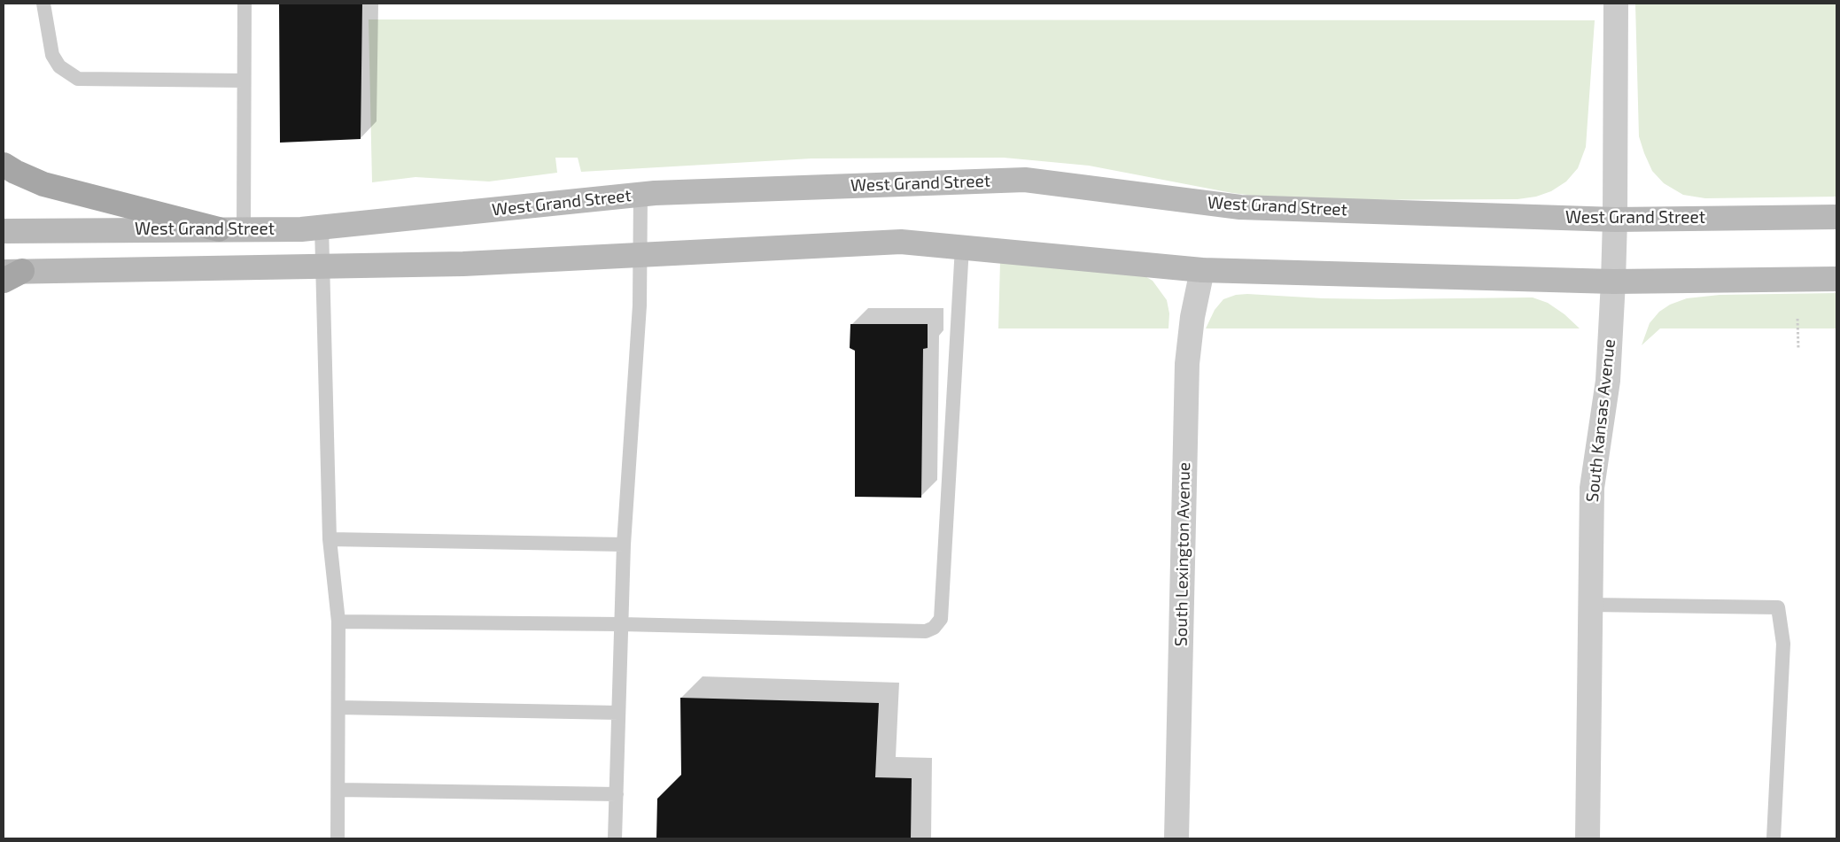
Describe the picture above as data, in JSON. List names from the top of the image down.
{
  "streets": {
    "main road": ["West Grand Street"],
    "street": ["South Kansas Avenue", "South Lexington Avenue"]
  },
  "crossings": [
    ["West Grand Street", "South Kansas Avenue"]
  ]
}
